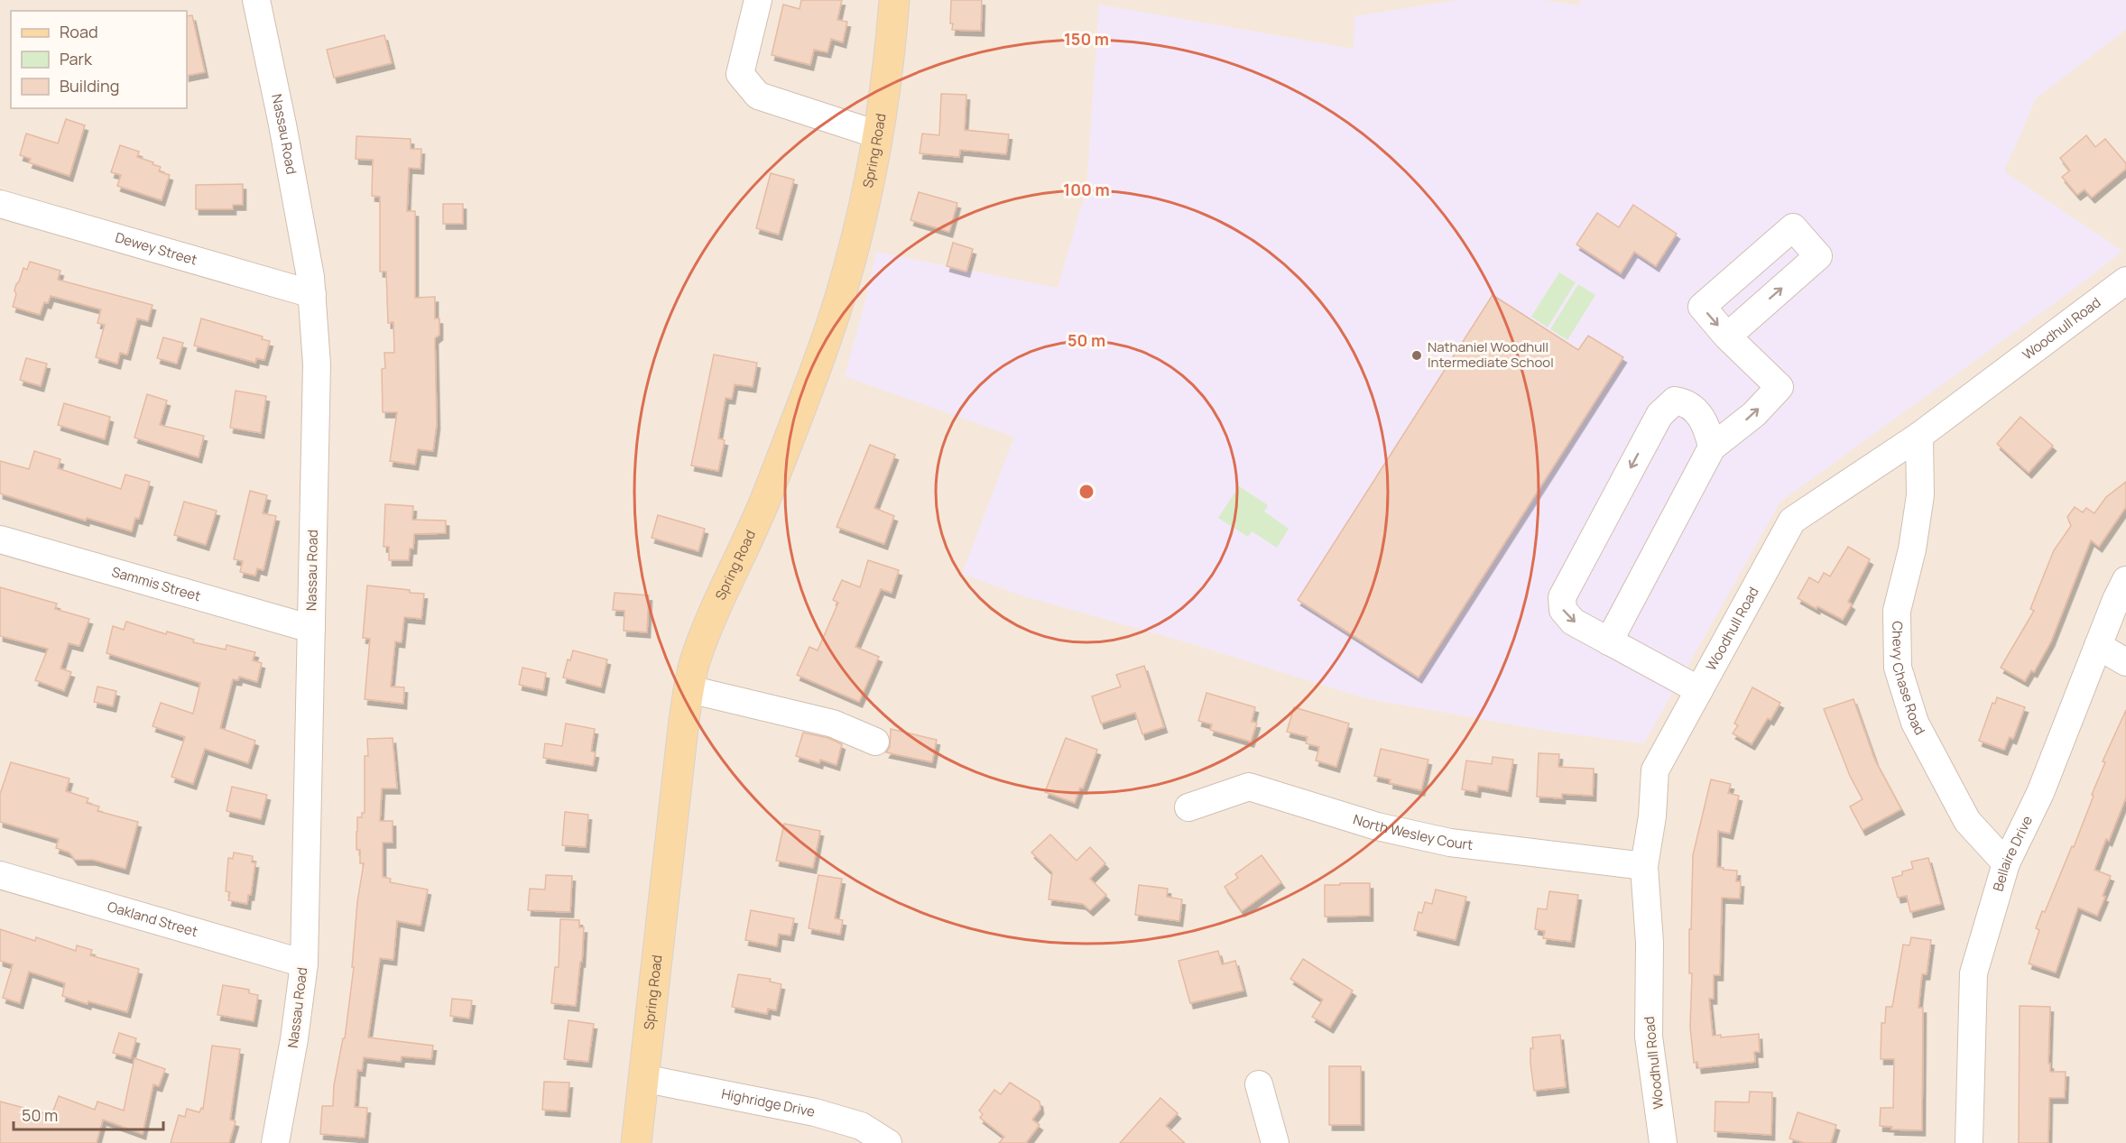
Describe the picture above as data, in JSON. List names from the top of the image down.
{
  "streets": {
    "main road": ["Spring Road"],
    "street": [
      "Nassau Road",
      "Dewey Street",
      "Woodhull Road",
      "Sammis Street",
      "Chevy Chase Road",
      "North Wesley Court",
      "Bellaire Drive",
      "Oakland Street",
      "Highridge Drive"
    ]
  },
  "crossings": [
    ["Nassau Road", "Dewey Street"],
    ["Nassau Road", "Sammis Street"],
    ["Nassau Road", "Oakland Street"],
    ["Spring Road", "Highridge Drive"],
    ["Woodhull Road", "Chevy Chase Road"],
    ["Woodhull Road", "North Wesley Court"],
    ["Chevy Chase Road", "Bellaire Drive"]
  ],
  "places": ["Nathaniel Woodhull Intermediate School"],
  "legend": ["Road", "Park", "Building"],
  "scale_bar": "50 m",
  "rings": ["150 m", "100 m", "50 m"]
}
